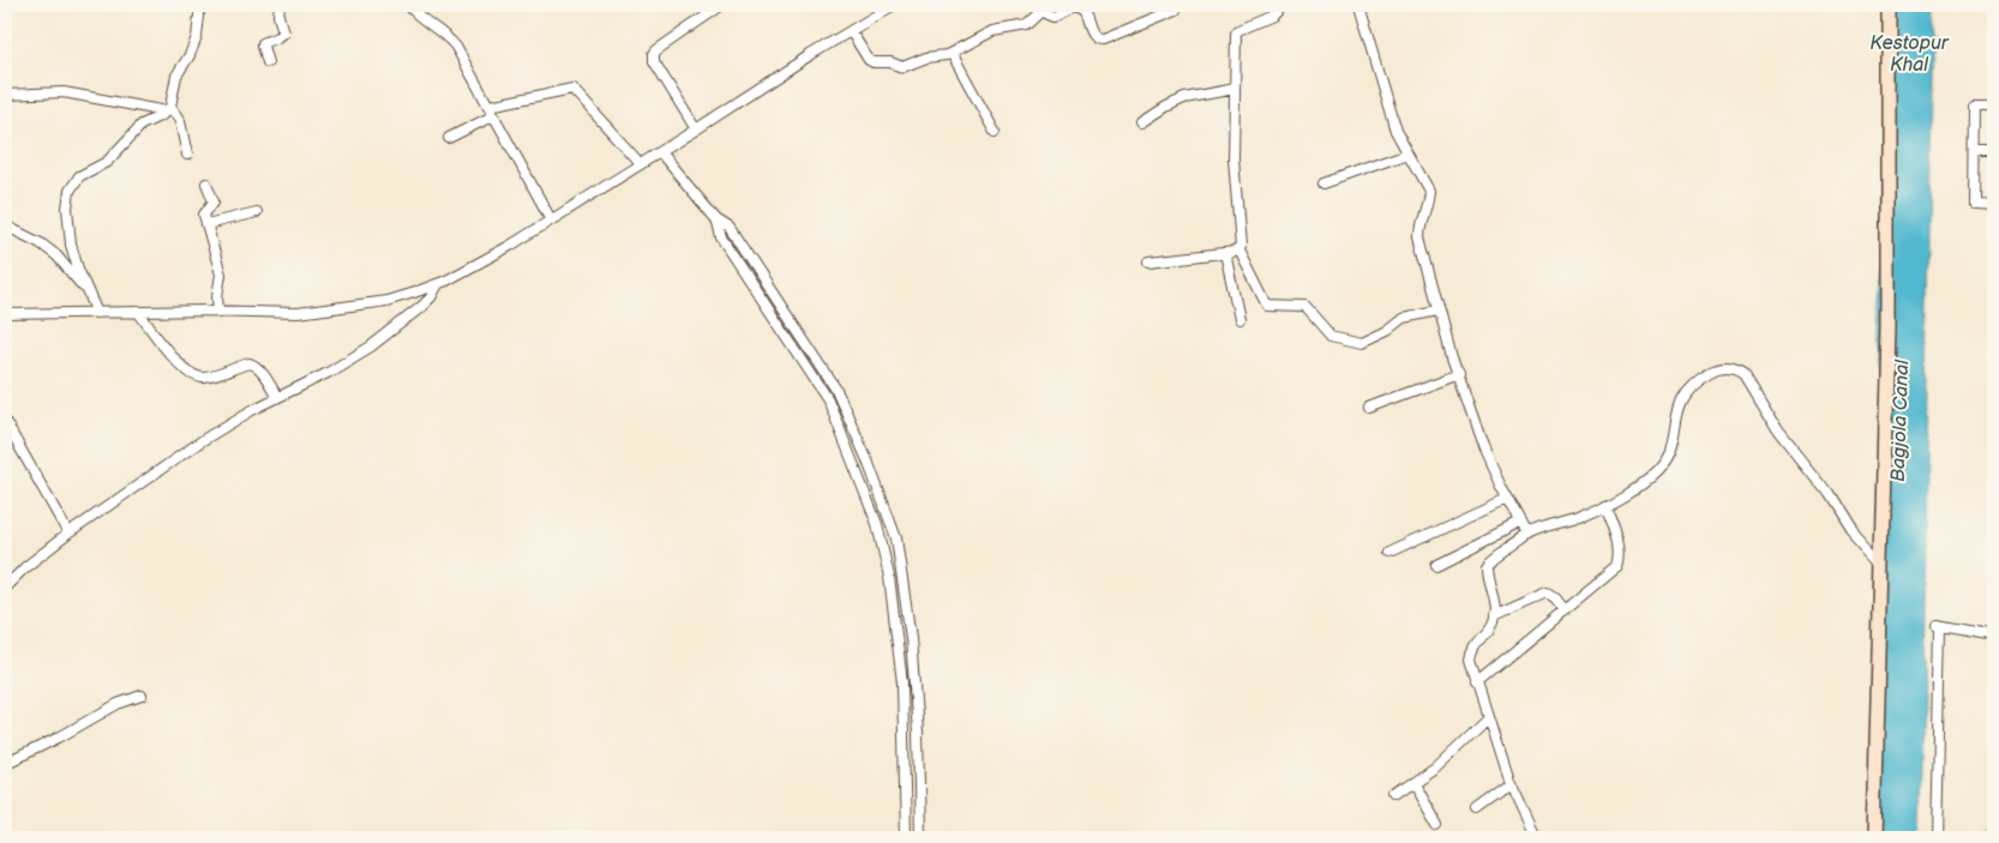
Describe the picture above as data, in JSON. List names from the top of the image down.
{
  "water": ["Kestopur Khal", "Bagjola Canal"]
}
